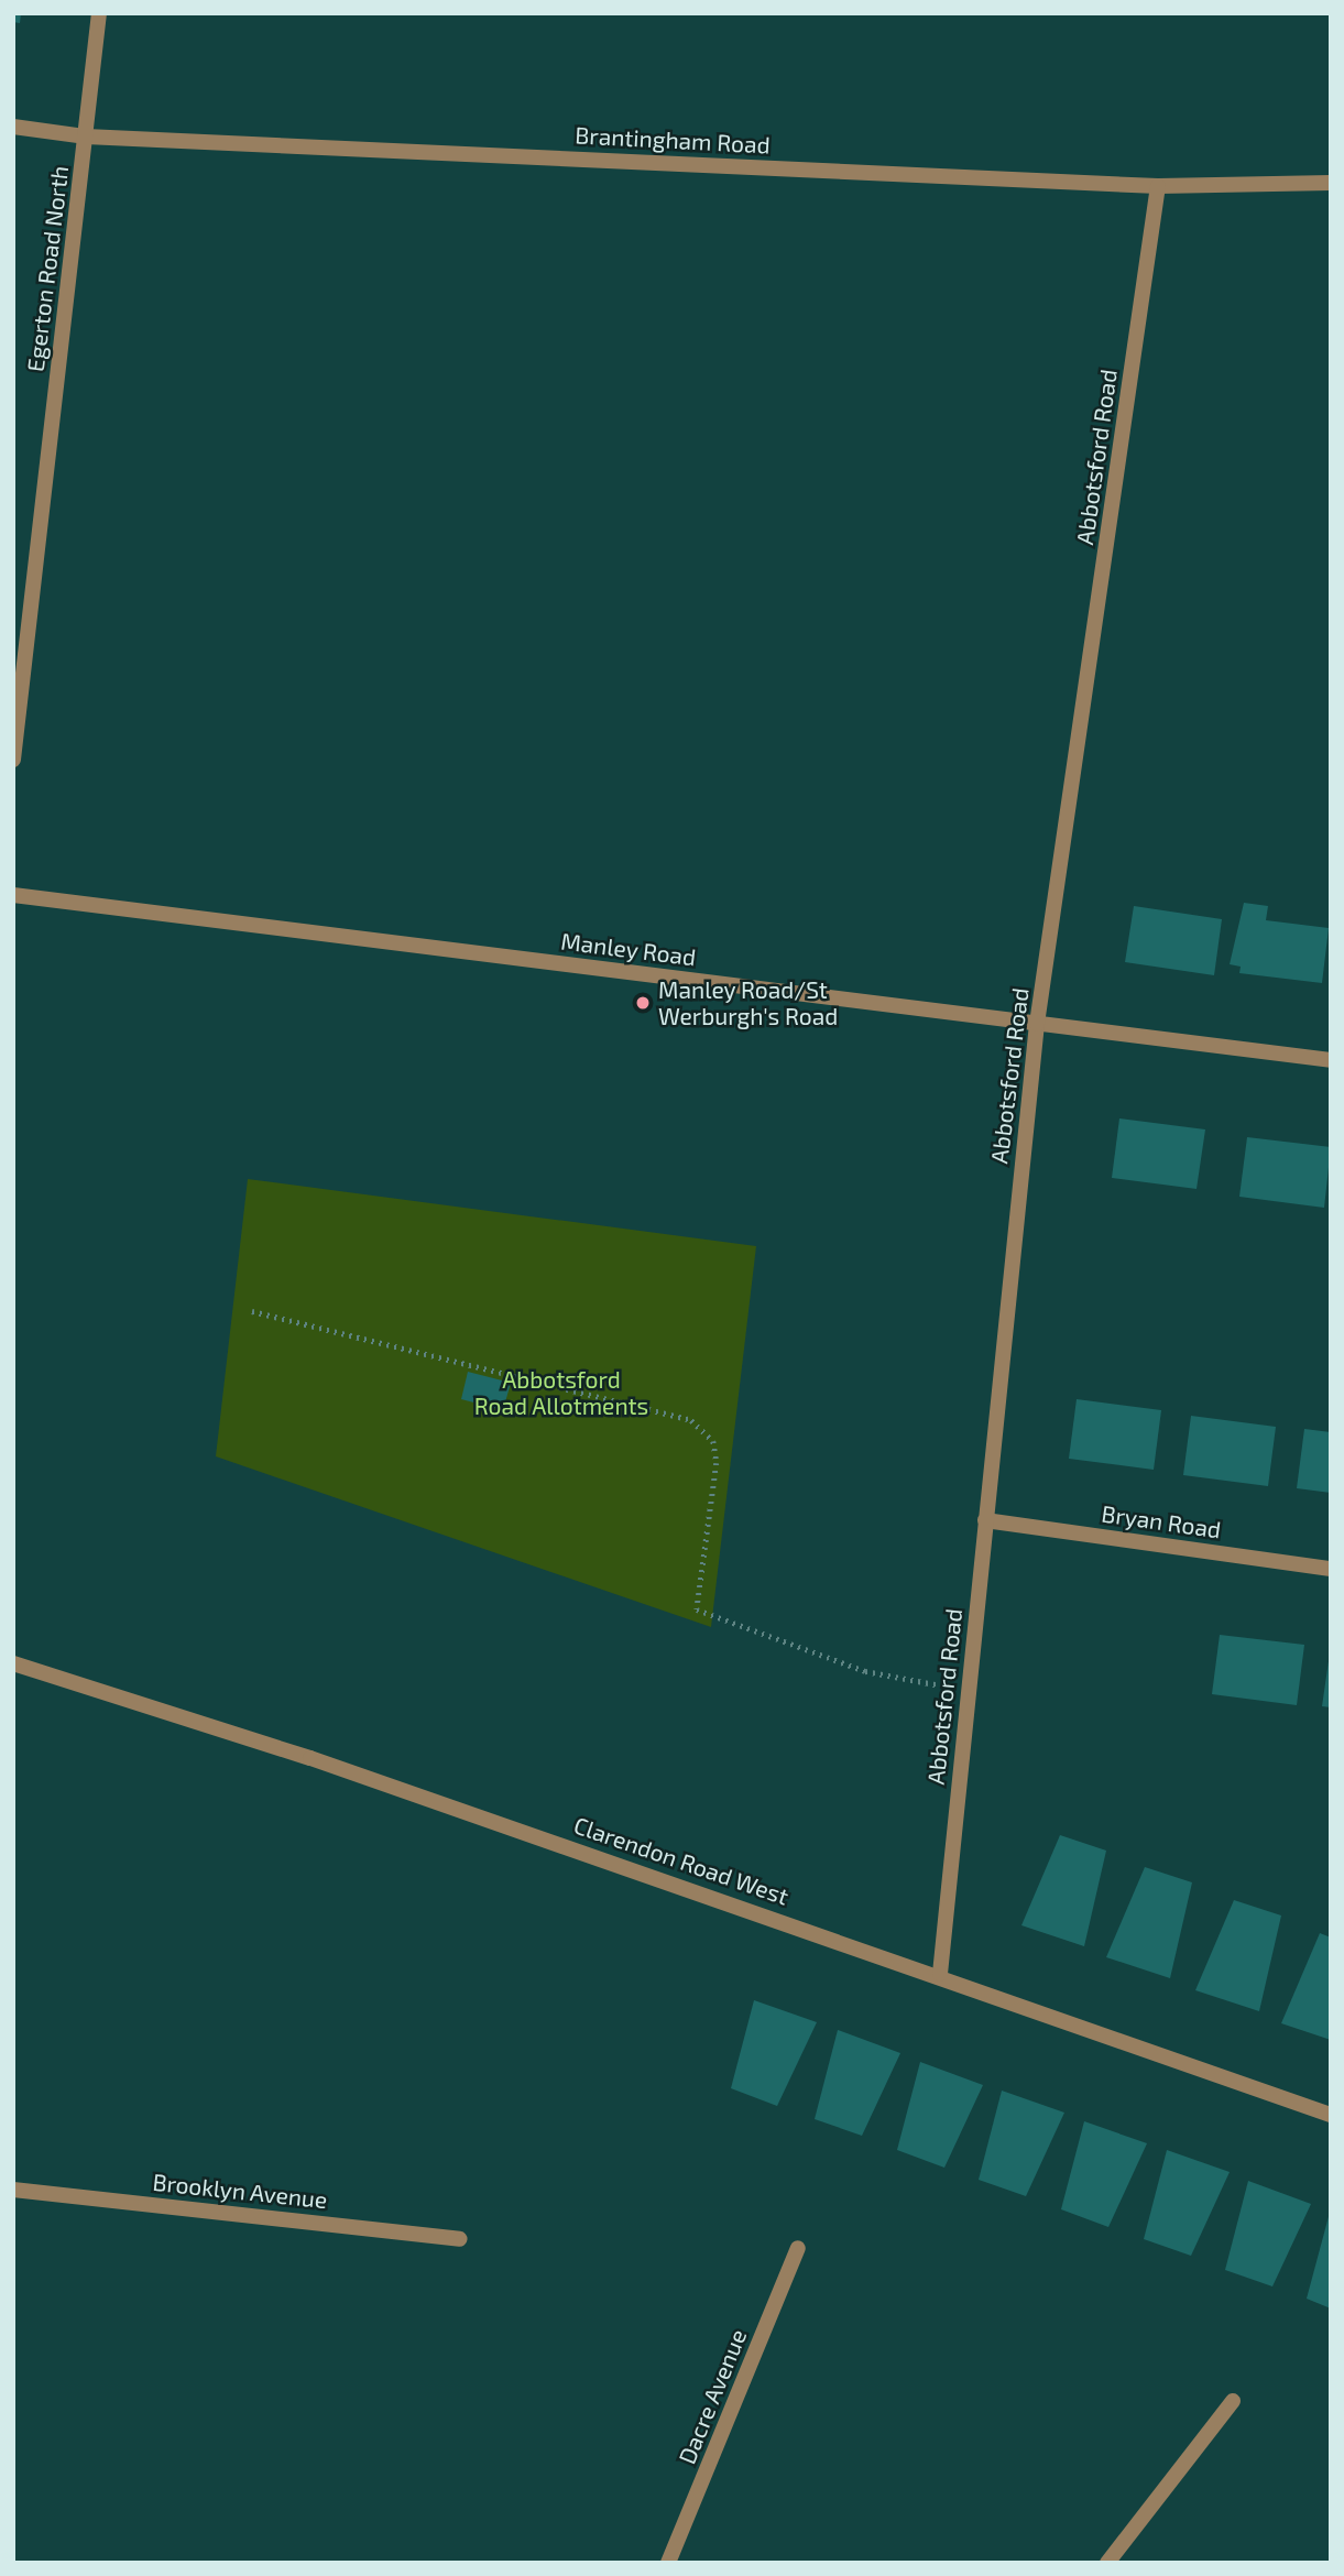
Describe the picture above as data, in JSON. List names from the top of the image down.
{
  "streets": {
    "street": [
      "Brantingham Road",
      "Egerton Road North",
      "Abbotsford Road",
      "Manley Road",
      "Bryan Road",
      "Clarendon Road West",
      "Brooklyn Avenue",
      "Dacre Avenue"
    ]
  },
  "crossings": [
    ["Brantingham Road", "Egerton Road North"],
    ["Brantingham Road", "Abbotsford Road"],
    ["Abbotsford Road", "Manley Road"],
    ["Abbotsford Road", "Bryan Road"],
    ["Abbotsford Road", "Clarendon Road West"]
  ],
  "parks": ["Abbotsford Road Allotments"],
  "places": ["Manley Road/St Werburgh's Road"]
}
